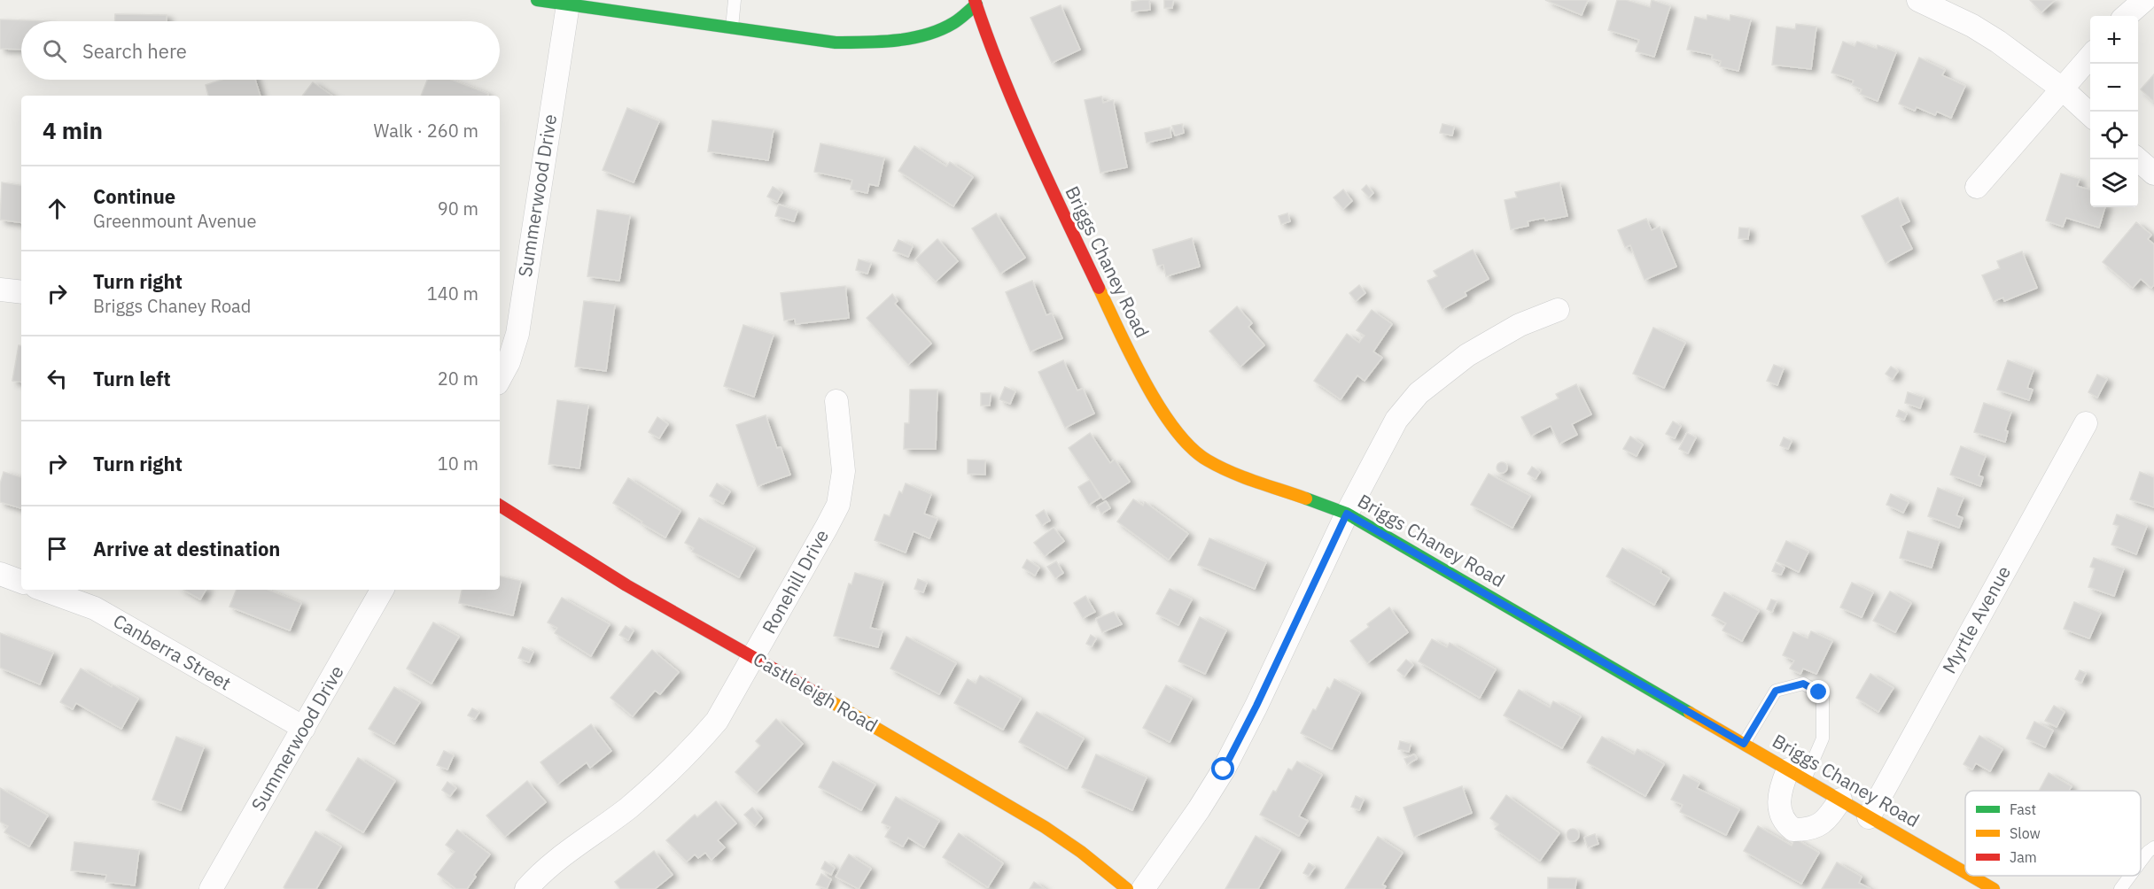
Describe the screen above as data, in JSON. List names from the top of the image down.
{
  "streets": {
    "main road": ["Briggs Chaney Road", "Castleleigh Road"],
    "street": [
      "Summerwood Drive",
      "Ronehill Drive",
      "Myrtle Avenue",
      "Canberra Street"
    ]
  },
  "crossings": [
    ["Summerwood Drive", "Canberra Street"],
    ["Briggs Chaney Road", "Myrtle Avenue"],
    ["Ronehill Drive", "Castleleigh Road"]
  ],
  "legend": ["Fast", "Slow", "Jam"],
  "page": {
    "map_buttons": ["+", "−"],
    "search": "Search here",
    "heading": ["4 min", "Walk · 260 m"],
    "list": [
      ["Continue", "Greenmount Avenue", "90 m"],
      ["Turn right", "Briggs Chaney Road", "140 m"],
      ["Turn left", "20 m"],
      ["Turn right", "10 m"],
      "Arrive at destination"
    ]
  }
}
